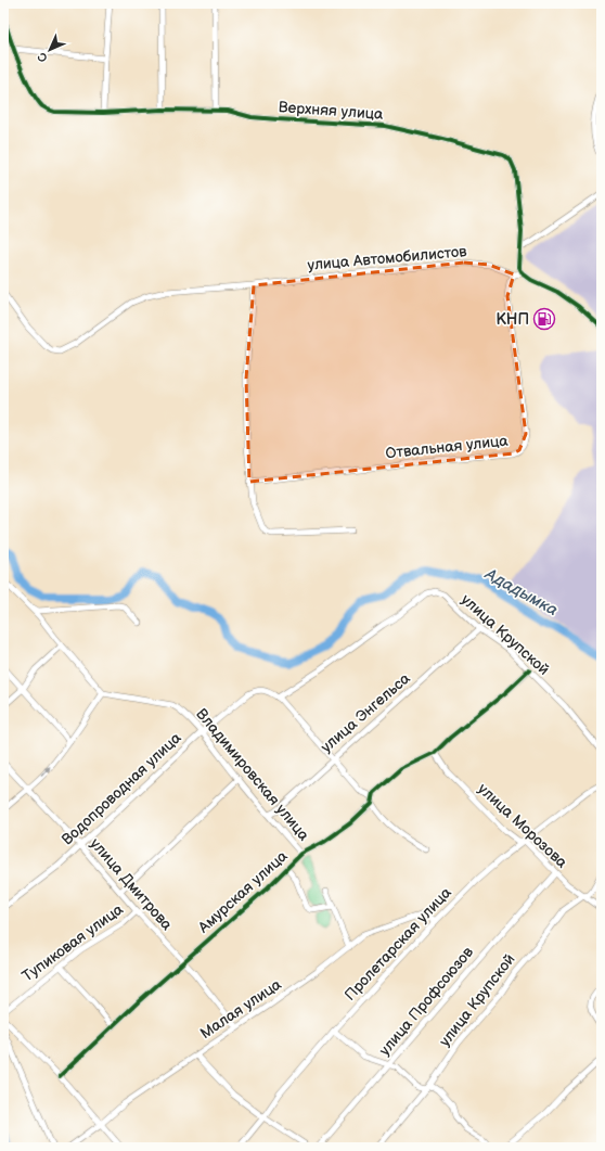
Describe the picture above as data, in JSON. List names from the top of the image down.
{
  "streets": {
    "street": [
      "Верхняя улица",
      "улица Автомобилистов",
      "Отвальная улица",
      "улица Крупской",
      "улица Энгельса",
      "Владимировская улица",
      "Водопроводная улица",
      "улица Морозова",
      "улица Дмитрова",
      "Амурская улица",
      "Тупиковая улица",
      "Пролетарская улица",
      "улица Профсоюзов",
      "Малая улица"
    ]
  },
  "crossings": [
    ["Верхняя улица", "улица Автомобилистов"],
    ["улица Автомобилистов", "Отвальная улица"],
    ["улица Крупской", "улица Энгельса"],
    ["улица Крупской", "Водопроводная улица"],
    ["улица Крупской", "улица Морозова"],
    ["улица Энгельса", "Владимировская улица"],
    ["Владимировская улица", "Водопроводная улица"],
    ["Владимировская улица", "Амурская улица"],
    ["Владимировская улица", "Тупиковая улица"],
    ["Водопроводная улица", "улица Дмитрова"],
    ["улица Морозова", "Пролетарская улица"],
    ["улица Морозова", "улица Профсоюзов"],
    ["улица Дмитрова", "Амурская улица"],
    ["улица Дмитрова", "Тупиковая улица"],
    ["улица Дмитрова", "Малая улица"],
    ["Пролетарская улица", "Малая улица"]
  ],
  "water": ["Ададымка"],
  "places": {
    "fuel station": ["КНП"]
  },
  "north": "bottom left"
}
